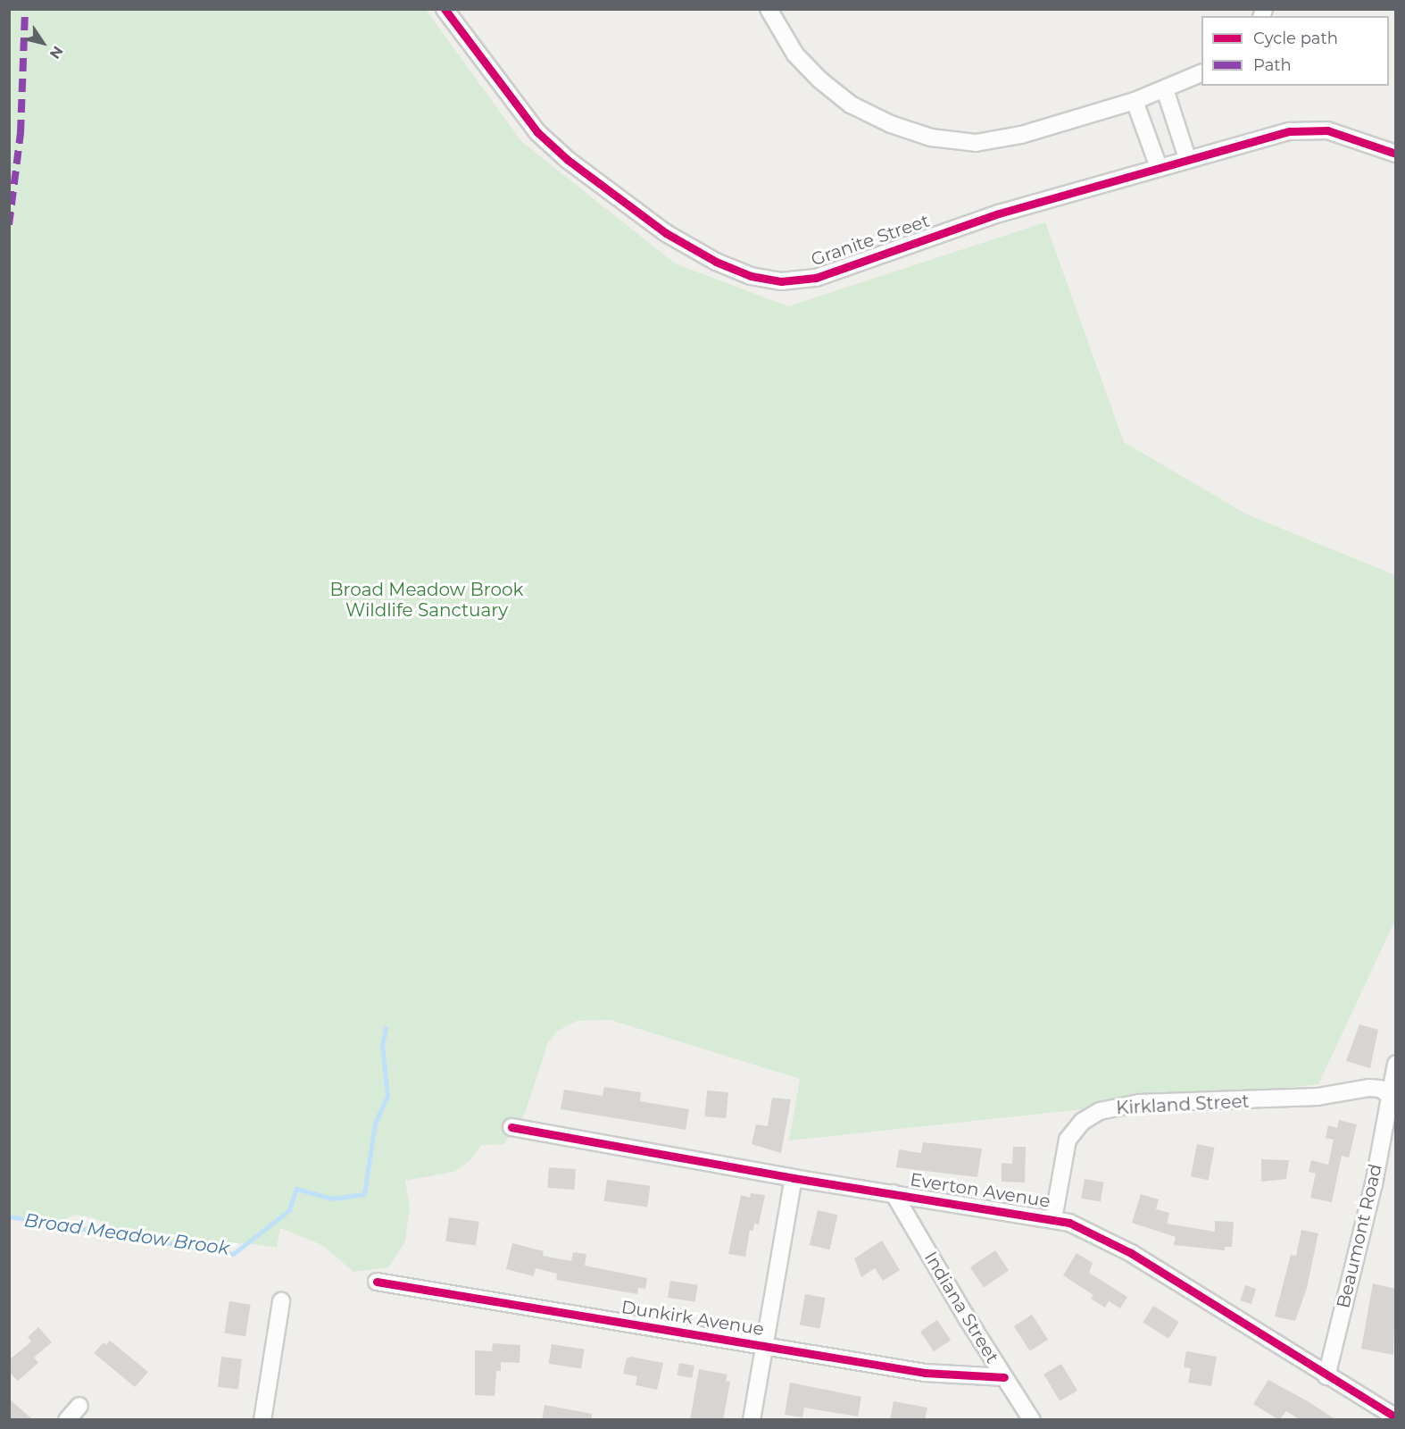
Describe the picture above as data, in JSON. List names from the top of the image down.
{
  "streets": {
    "street": [
      "Granite Street",
      "Kirkland Street",
      "Everton Avenue",
      "Beaumont Road",
      "Indiana Street",
      "Dunkirk Avenue"
    ]
  },
  "crossings": [
    ["Kirkland Street", "Everton Avenue"],
    ["Kirkland Street", "Beaumont Road"],
    ["Everton Avenue", "Beaumont Road"],
    ["Everton Avenue", "Indiana Street"],
    ["Indiana Street", "Dunkirk Avenue"]
  ],
  "water": ["Broad Meadow Brook"],
  "parks": ["Broad Meadow Brook Wildlife Sanctuary"],
  "legend": ["Cycle path", "Path"],
  "north": "bottom right"
}
